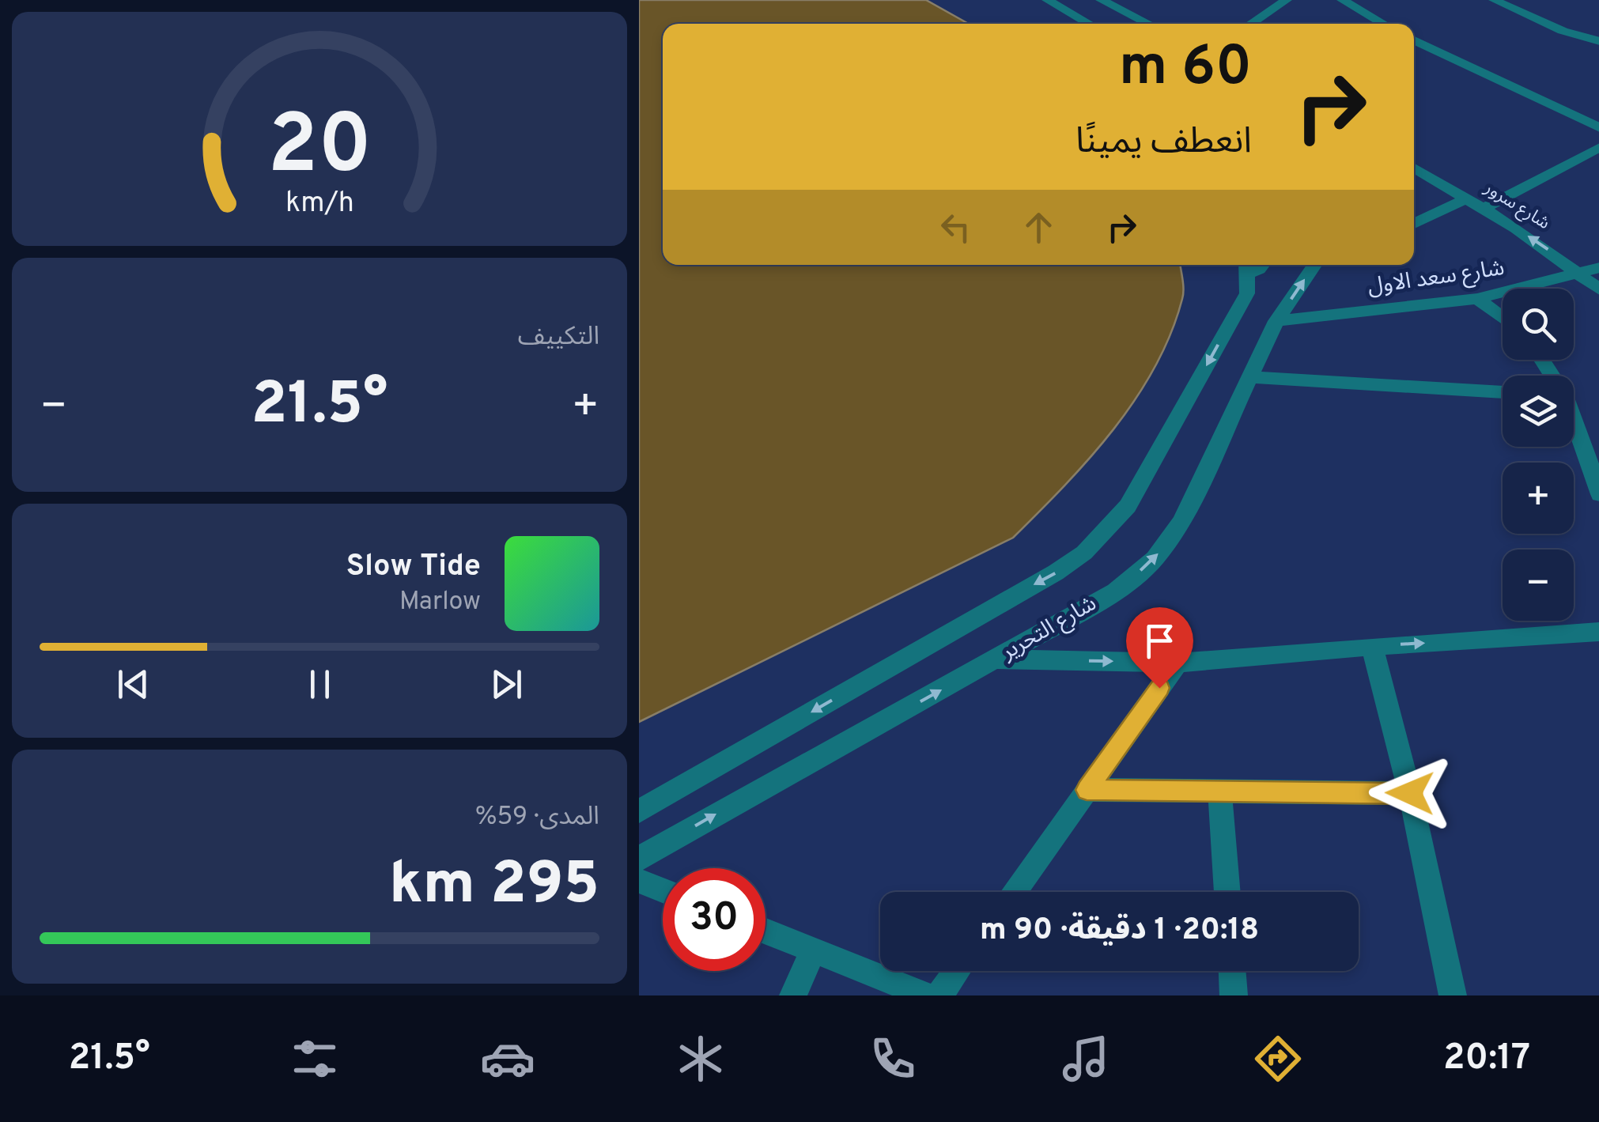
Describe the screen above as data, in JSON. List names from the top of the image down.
{
  "streets": {
    "street": ["شارع سرور", "شارع سعد الاول", "شارع التحرير"]
  },
  "crossings": [
    ["شارع سرور", "شارع سعد الاول"],
    ["شارع سعد الاول", "شارع التحرير"]
  ],
  "page": {
    "turn": ["60 m", "انعطف يمينًا"],
    "tile": [
      "التكييف",
      ["المدى · 59%", "295 km"]
    ],
    "map_buttons": ["+", "−"],
    "heat": ["−", "21.5°", "+"],
    "song": ["Slow Tide", "Marlow"],
    "limit": "30",
    "trip": "20:18 · 1 دقيقة · 90 m",
    "tabs": ["20:17", "21.5°"],
    "gauge": ["20", "km/h"]
  }
}
